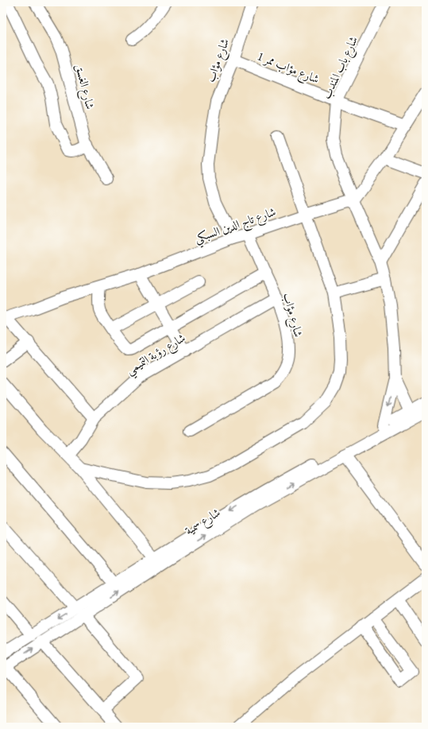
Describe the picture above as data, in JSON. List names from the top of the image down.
{
  "streets": {
    "street": [
      "شارع مؤاب",
      "شارع مؤاب ممر 1",
      "شارع باب المندب",
      "شارع الغسق",
      "شارع تاج الدين السبكي",
      "شارع رؤبة التميمي",
      "شارع سمية"
    ]
  },
  "crossings": [
    ["شارع مؤاب", "شارع مؤاب ممر 1"],
    ["شارع مؤاب", "شارع تاج الدين السبكي"],
    ["شارع مؤاب", "شارع رؤبة التميمي"],
    ["شارع مؤاب ممر 1", "شارع باب المندب"],
    ["شارع باب المندب", "شارع تاج الدين السبكي"]
  ]
}
